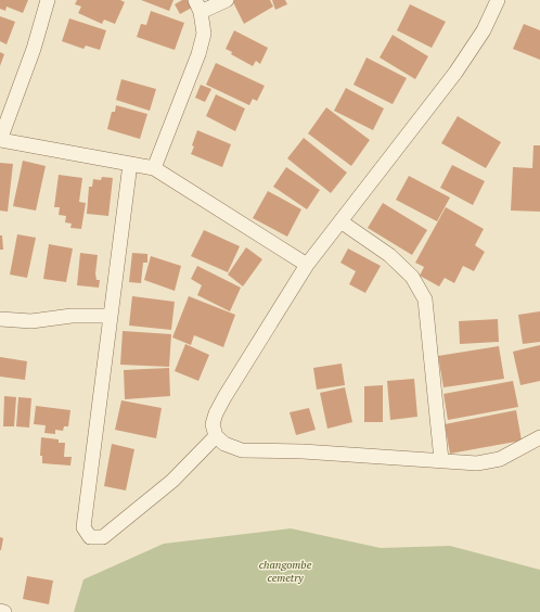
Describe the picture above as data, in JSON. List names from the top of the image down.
{
  "parks": ["changombe cemetry"]
}
